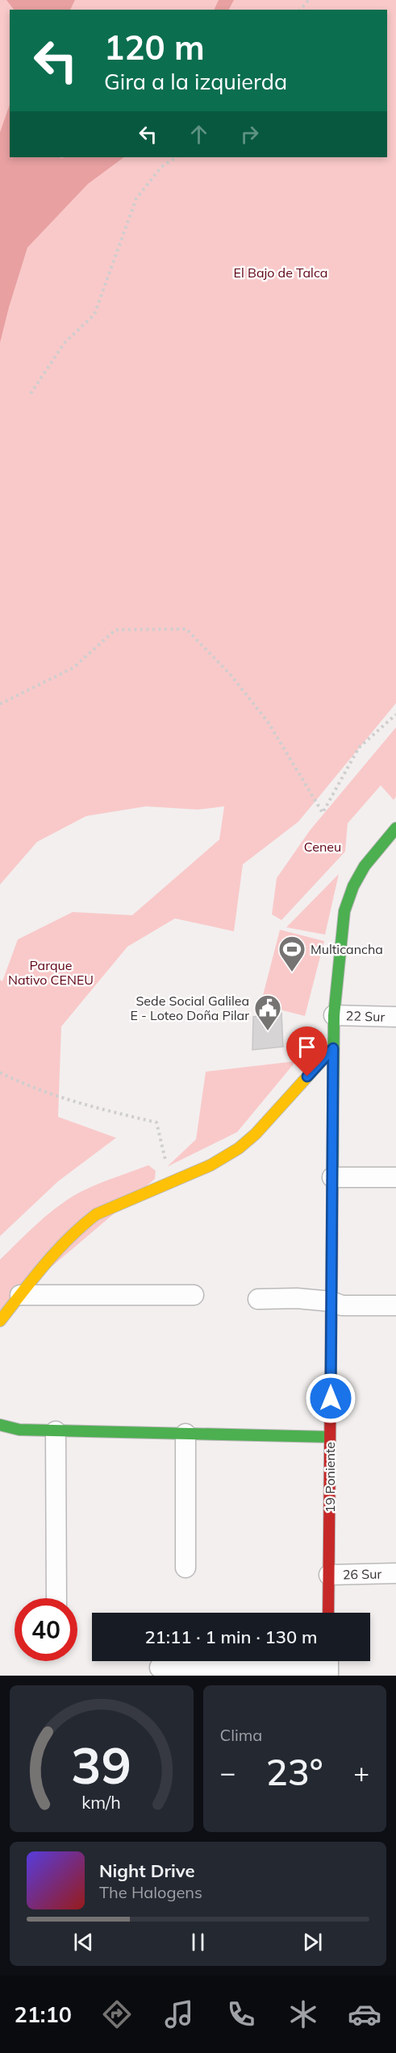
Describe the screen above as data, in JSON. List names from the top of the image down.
{
  "streets": {
    "street": ["22 Sur", "19 Poniente", "26 Sur"]
  },
  "crossings": [
    ["22 Sur", "19 Poniente"],
    ["19 Poniente", "26 Sur"]
  ],
  "parks": ["El Bajo de Talca", "Ceneu", "Parque Nativo CENEU"],
  "places": {
    "sports": ["Multicancha"],
    "public building": ["Sede Social Galilea E - Loteo Doña Pilar"]
  },
  "page": {
    "turn": ["120 m", "Gira a la izquierda"],
    "limit": "40",
    "trip": "21:11 · 1 min · 130 m",
    "tile": "Clima",
    "heat": ["−", "23°", "+"],
    "song": ["Night Drive", "The Halogens"],
    "tabs": "21:10",
    "gauge": ["39", "km/h"]
  }
}
